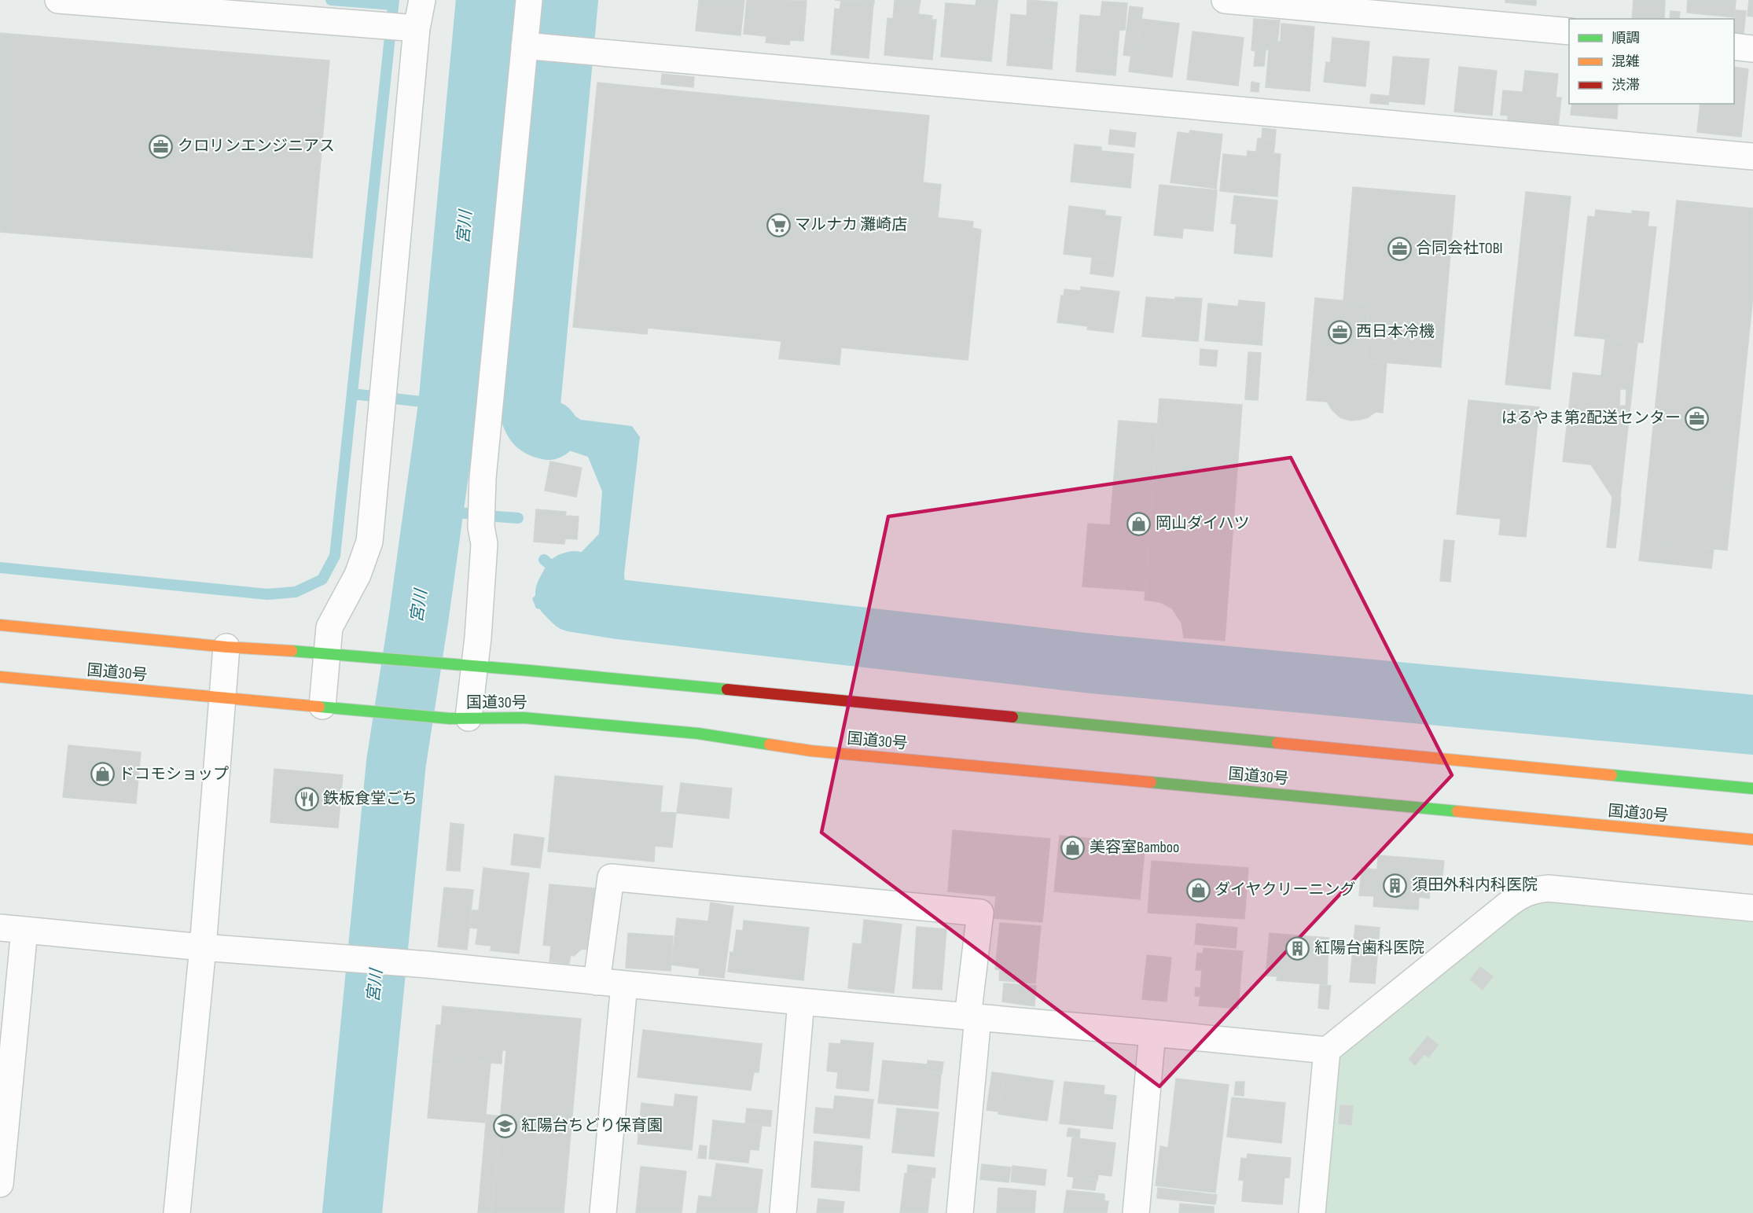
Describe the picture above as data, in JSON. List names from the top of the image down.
{
  "streets": {
    "highway": ["国道30号"]
  },
  "water": ["宮川"],
  "places": {
    "office": [
      "クロリンエンジニアス",
      "合同会社TOBI",
      "西日本冷機",
      "はるやま第2配送センター"
    ],
    "supermarket": ["マルナカ 灘崎店"],
    "shop": [
      "岡山ダイハツ",
      "ドコモショップ",
      "美容室Bamboo",
      "ダイヤクリーニング"
    ],
    "restaurant": ["鉄板食堂ごち"],
    "building": ["須田外科内科医院", "紅陽台歯科医院"],
    "school or university": ["紅陽台ちどり保育園"]
  },
  "legend": ["順調", "混雑", "渋滞"]
}
